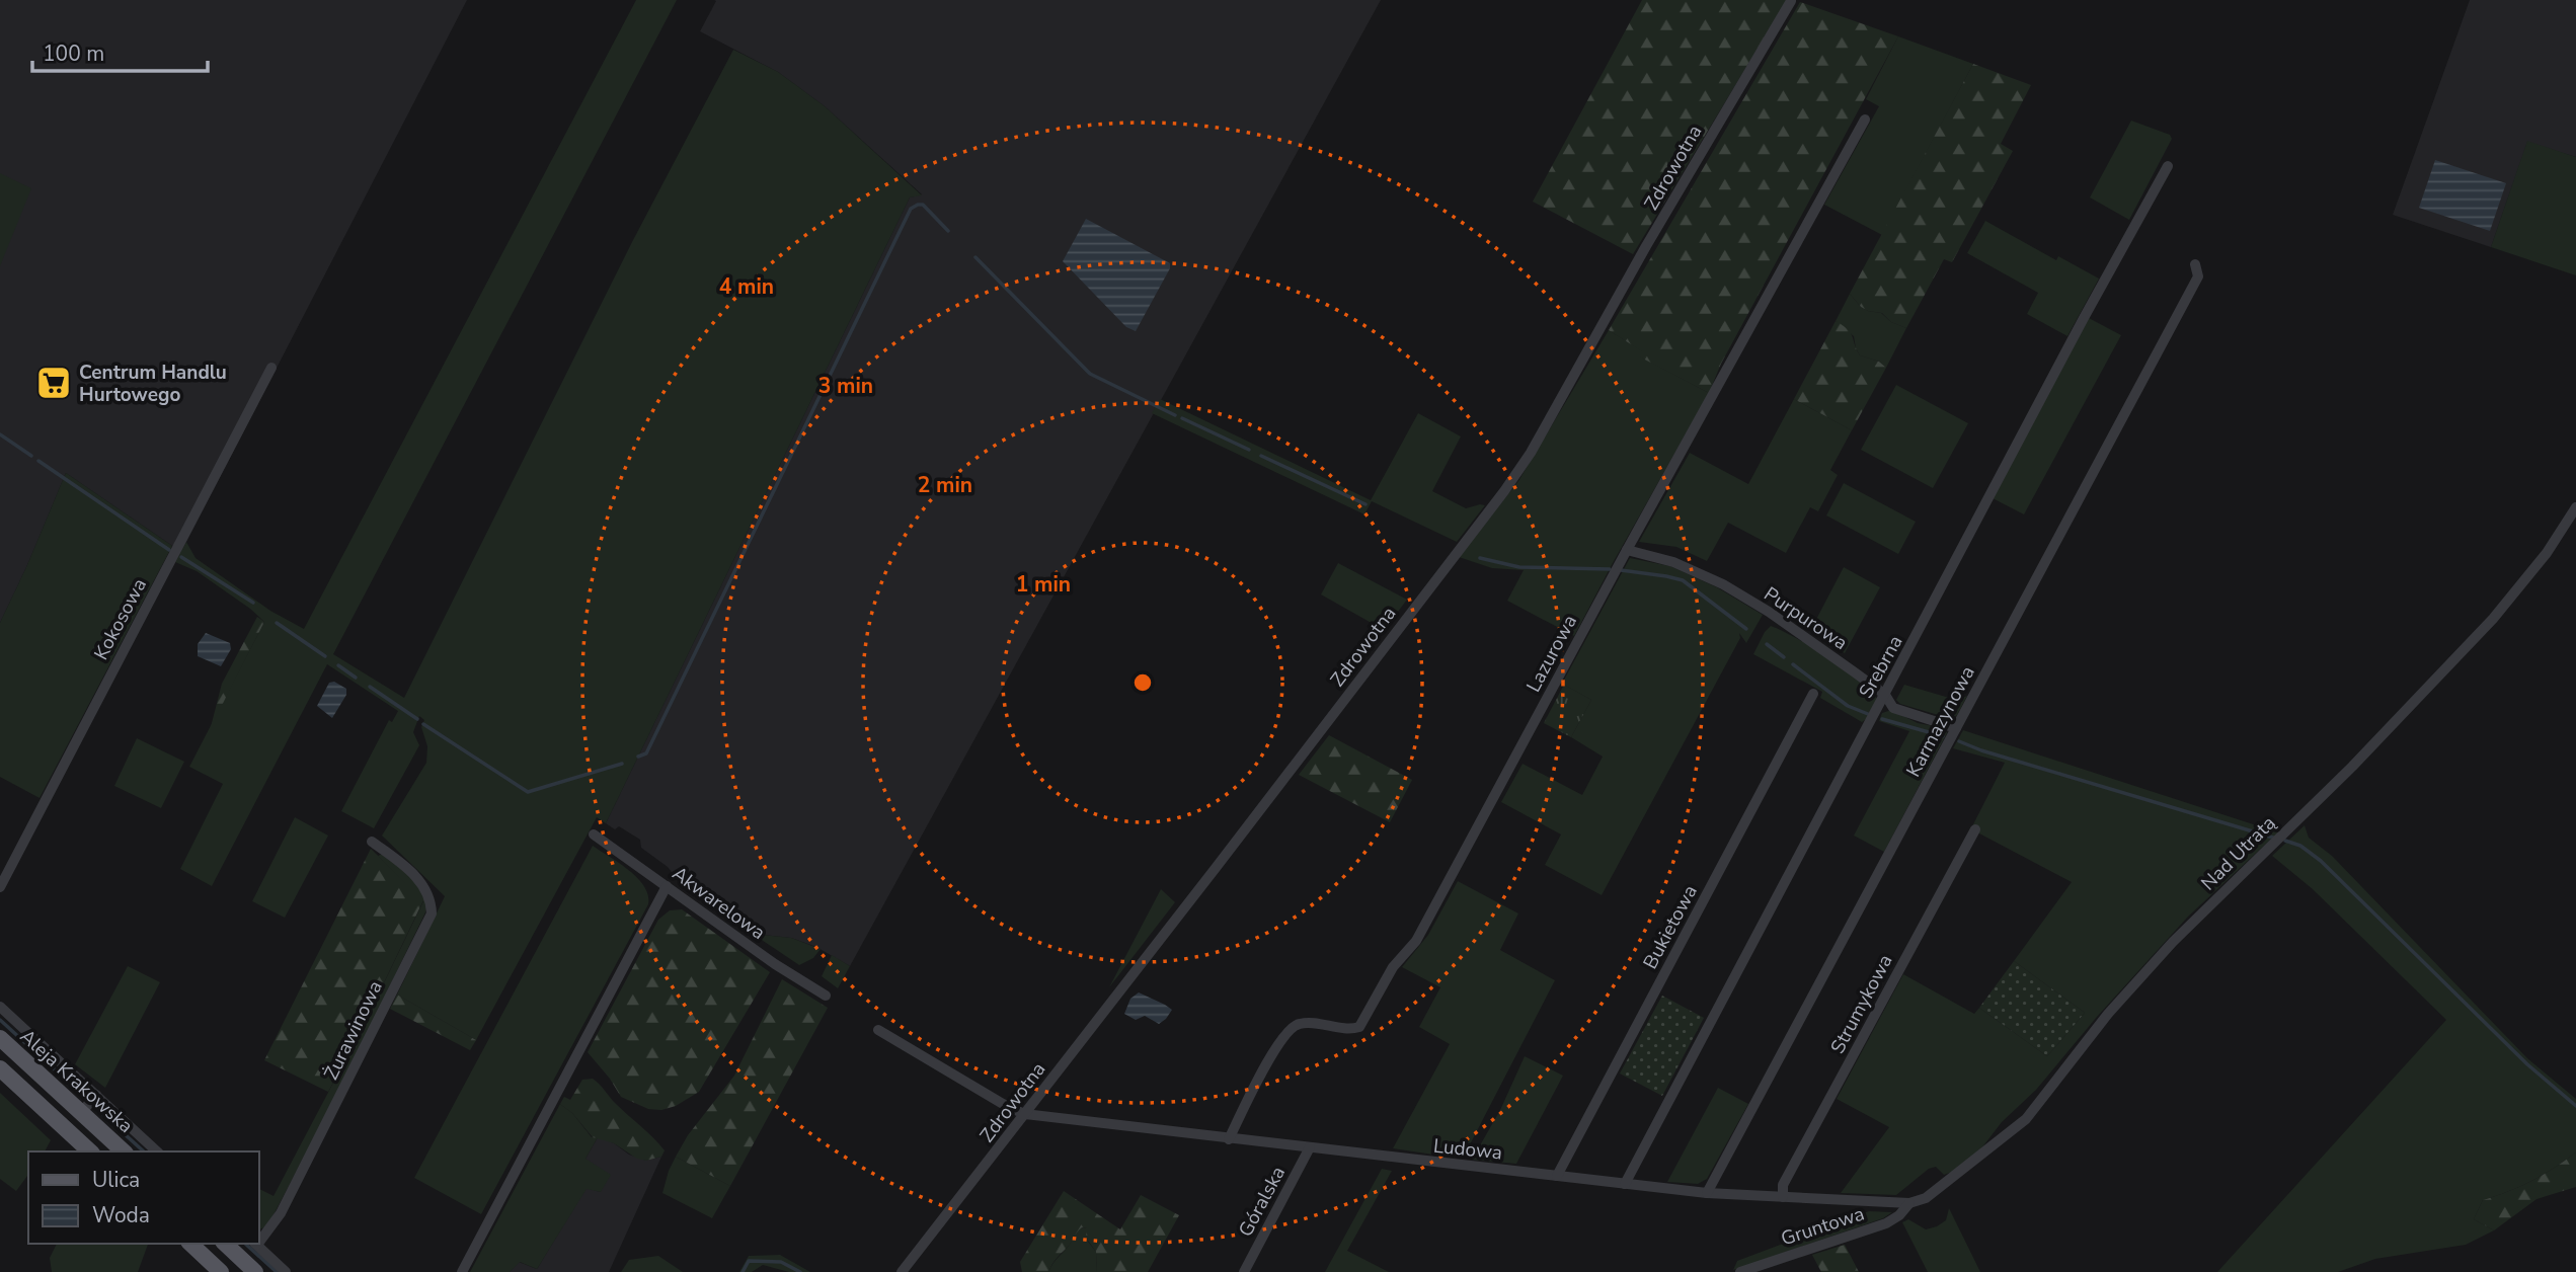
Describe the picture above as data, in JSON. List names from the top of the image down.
{
  "streets": {
    "main road": ["Aleja Krakowska"],
    "street": [
      "Zdrowotna",
      "Purpurowa",
      "Kokosowa",
      "Lazurowa",
      "Srebrna",
      "Karmazynowa",
      "Nad Utratą",
      "Akwarelowa",
      "Bukietowa",
      "Strumykowa",
      "Żurawinowa",
      "Ludowa",
      "Góralska",
      "Gruntowa"
    ]
  },
  "crossings": [
    ["Zdrowotna", "Ludowa"],
    ["Purpurowa", "Lazurowa"],
    ["Purpurowa", "Srebrna"],
    ["Purpurowa", "Karmazynowa"],
    ["Lazurowa", "Ludowa"],
    ["Srebrna", "Ludowa"],
    ["Karmazynowa", "Ludowa"],
    ["Nad Utratą", "Ludowa"],
    ["Nad Utratą", "Gruntowa"],
    ["Bukietowa", "Ludowa"],
    ["Strumykowa", "Ludowa"],
    ["Ludowa", "Góralska"],
    ["Ludowa", "Gruntowa"]
  ],
  "places": {
    "supermarket": ["Centrum Handlu Hurtowego"]
  },
  "legend": ["Ulica", "Woda"],
  "scale_bar": "100 m",
  "rings": [
    "4 min",
    "3 min",
    "2 min",
    "1 min"
  ]
}
